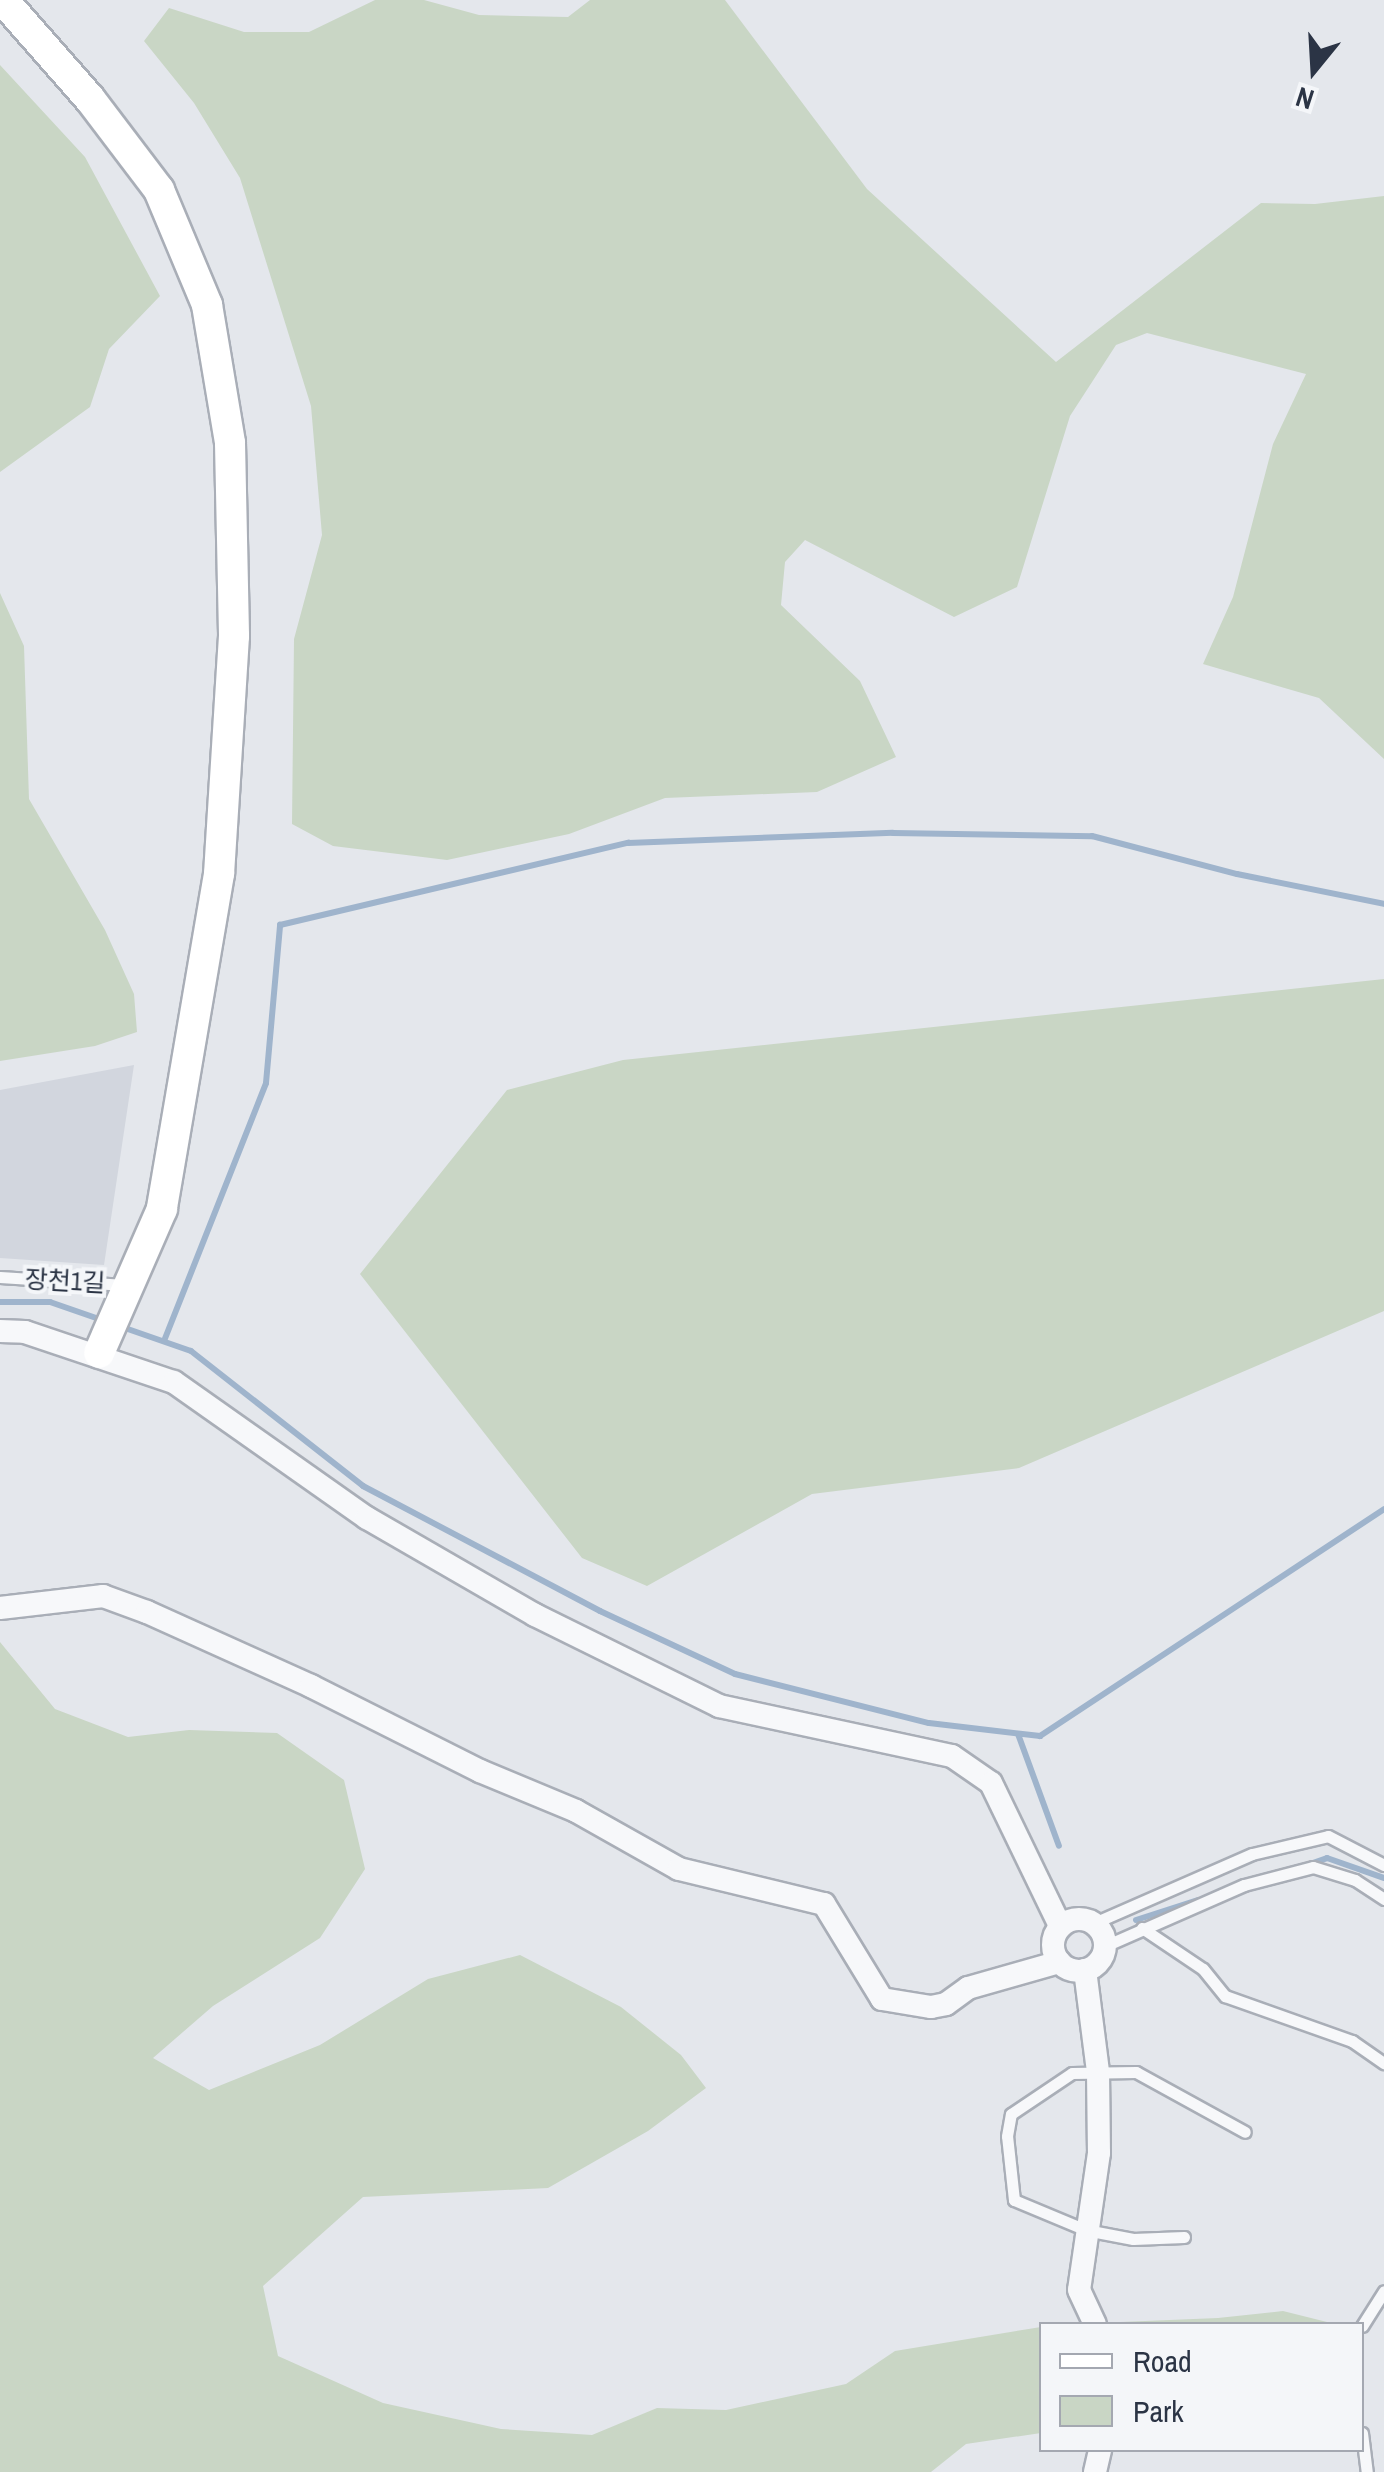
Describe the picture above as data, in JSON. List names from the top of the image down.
{
  "streets": {
    "lane": ["장천1길"]
  },
  "legend": ["Road", "Park"],
  "north": "bottom"
}
